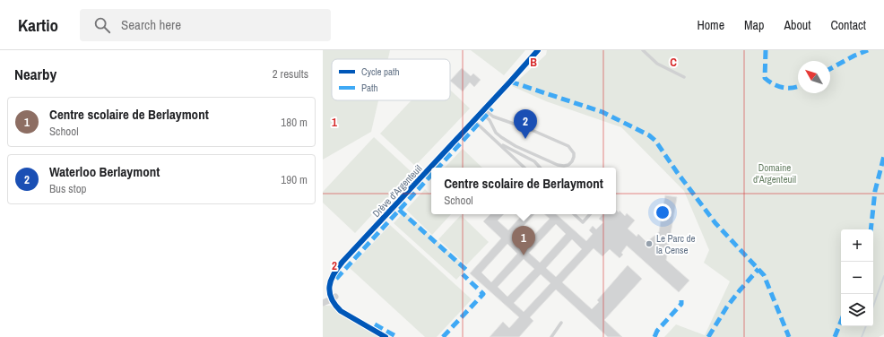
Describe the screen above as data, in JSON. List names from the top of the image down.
{
  "streets": {
    "street": ["Drève d'Argenteuil"]
  },
  "parks": ["Domaine d'Argenteuil"],
  "places": ["Le Parc de la Cense"],
  "legend": ["Cycle path", "Path"],
  "north": "top left",
  "page": {
    "header": "Kartio",
    "search": "Search here",
    "nav": [
      "Home",
      "Map",
      "About",
      "Contact"
    ],
    "heading": ["Nearby", "2 results"],
    "list": [
      {
        "mark": "1",
        "name": "Centre scolaire de Berlaymont",
        "note": "School",
        "value": "180 m"
      },
      {
        "mark": "2",
        "name": "Waterloo Berlaymont",
        "note": "Bus stop",
        "value": "190 m"
      }
    ],
    "pins": ["2", "1"],
    "popup": ["Centre scolaire de Berlaymont", "School"],
    "map_buttons": ["+", "−"]
  },
  "grid": {
    "columns": ["B", "C"],
    "rows": ["1", "2"]
  }
}
